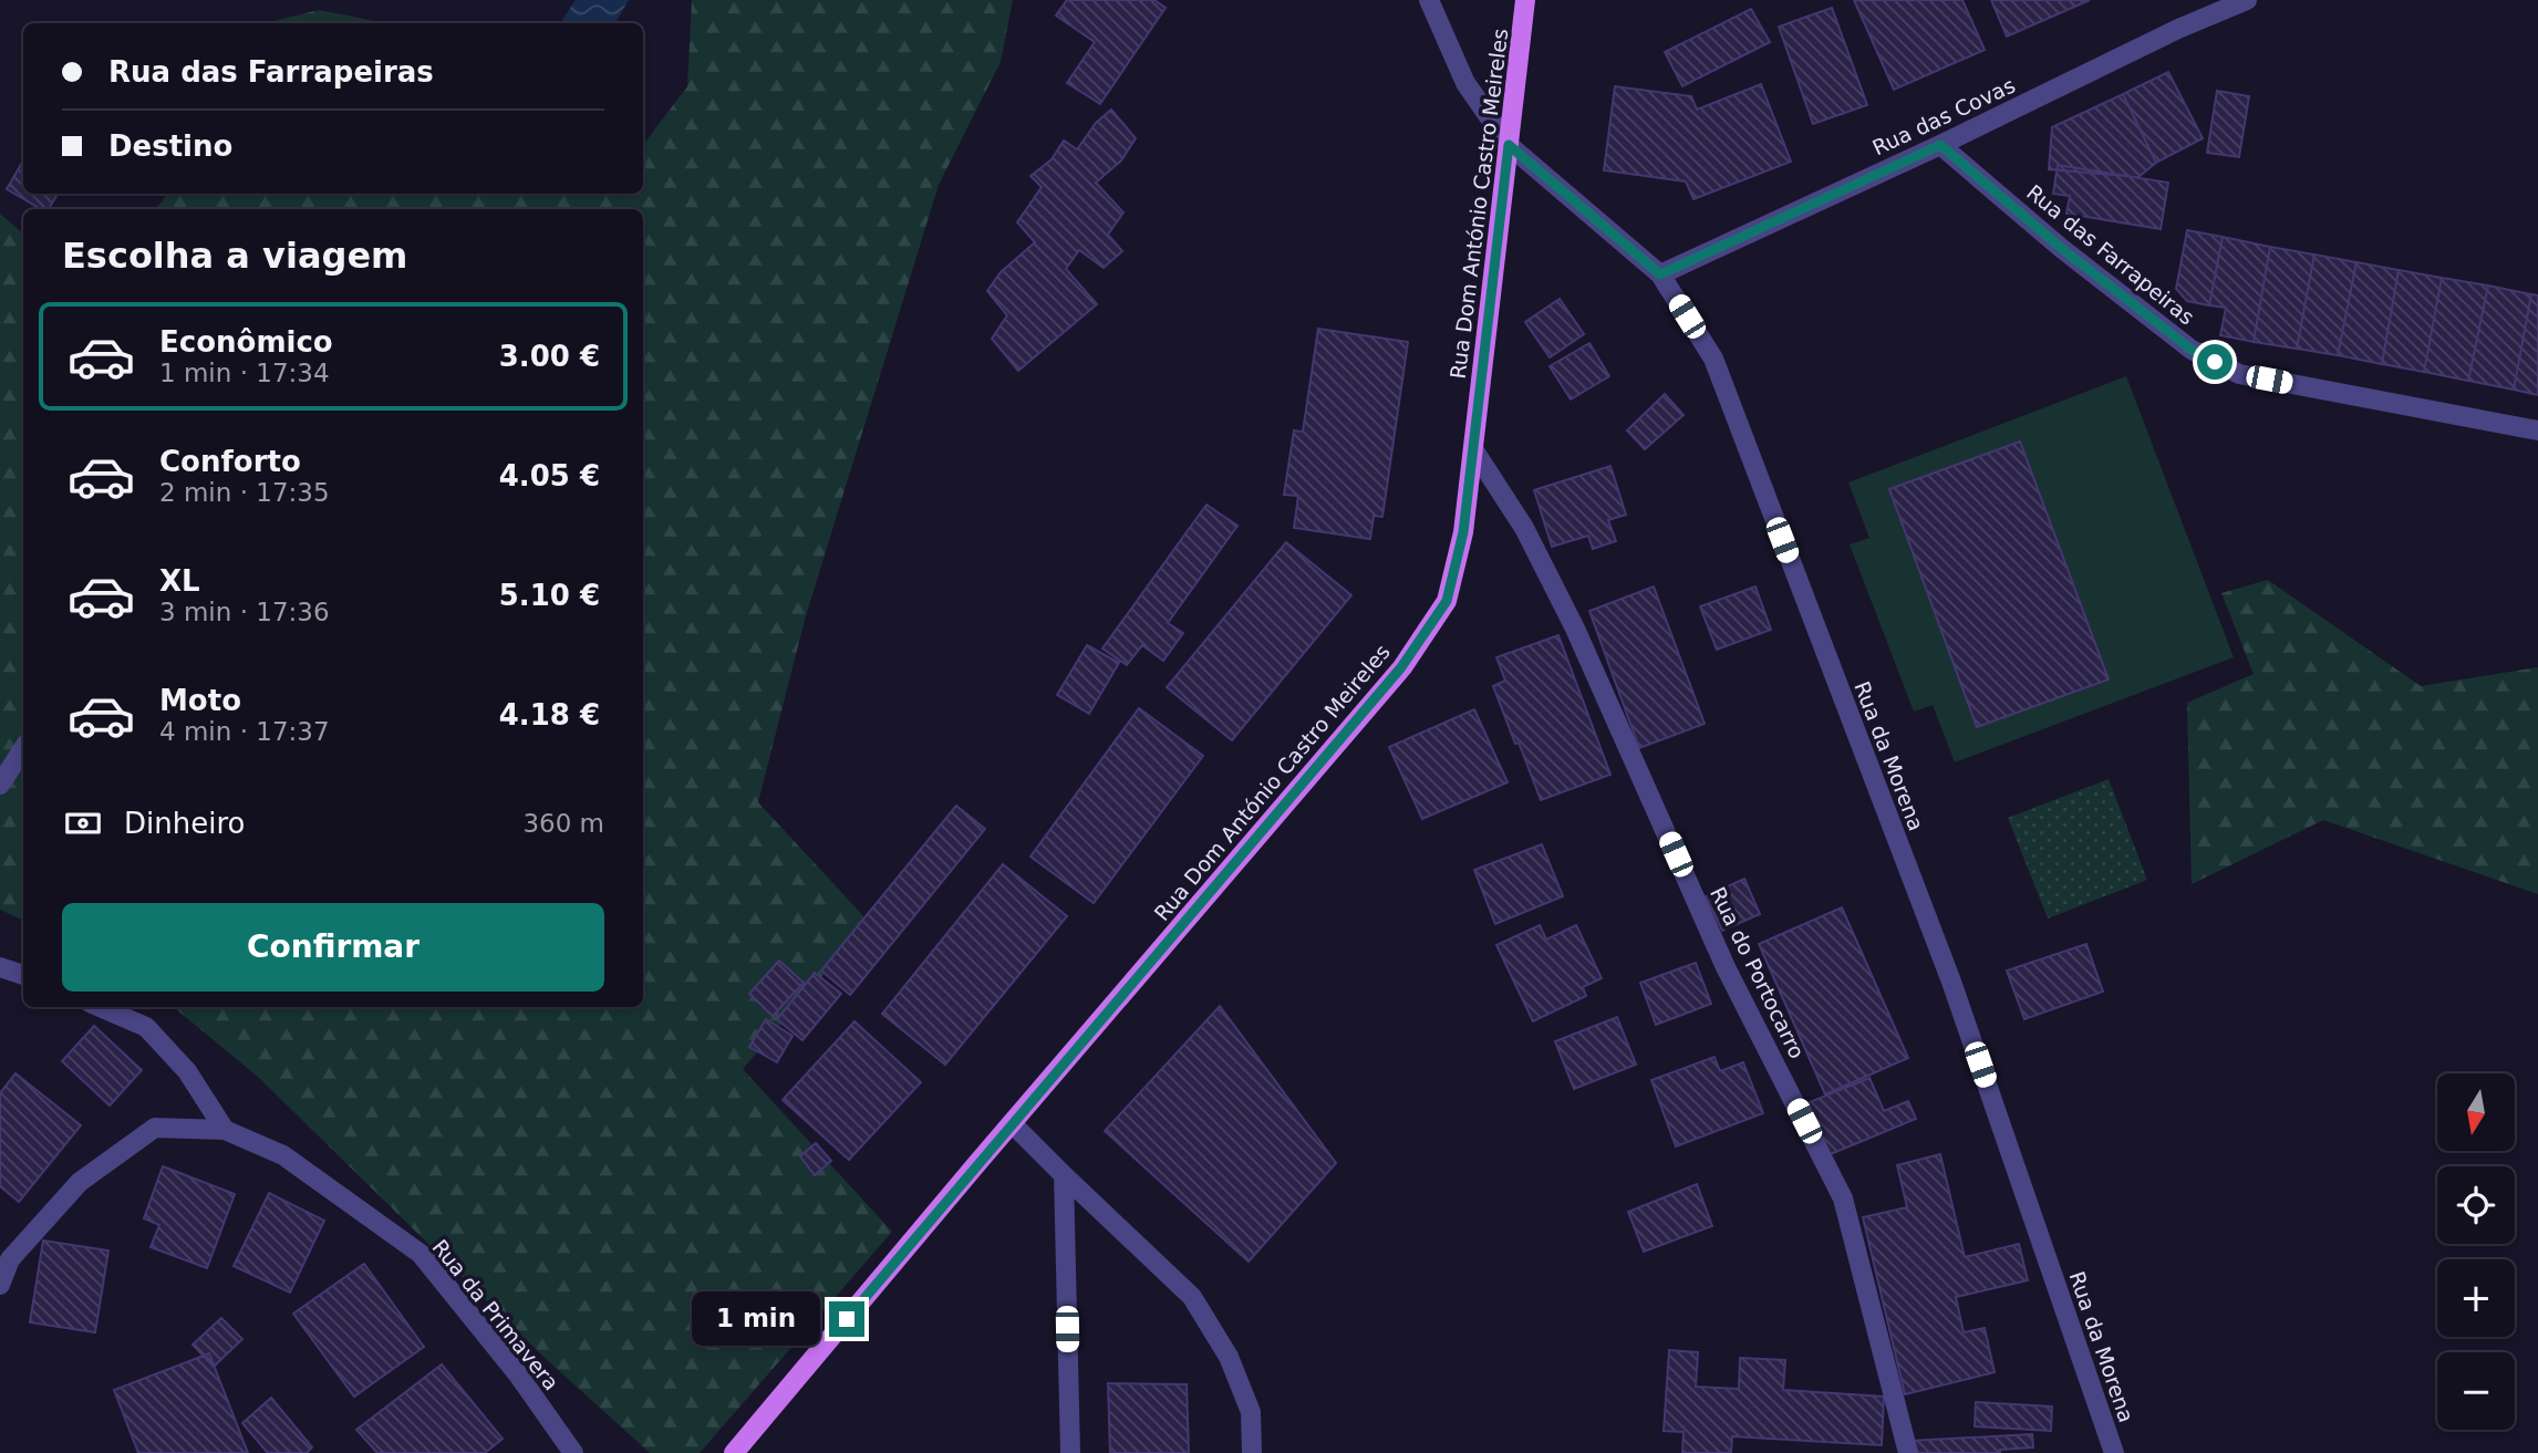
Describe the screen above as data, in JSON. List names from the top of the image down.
{
  "streets": {
    "main road": ["Rua Dom António Castro Meireles"],
    "street": [
      "Rua das Covas",
      "Rua das Farrapeiras",
      "Rua da Morena",
      "Rua do Portocarro",
      "Rua da Primavera"
    ]
  },
  "crossings": [
    ["Rua das Covas", "Rua das Farrapeiras"],
    ["Rua das Covas", "Rua da Morena"],
    ["Rua Dom António Castro Meireles", "Rua da Morena"],
    ["Rua Dom António Castro Meireles", "Rua do Portocarro"]
  ],
  "north": "bottom",
  "page": {
    "banner": ["Rua das Farrapeiras", "Destino"],
    "heading": "Escolha a viagem",
    "list": [
      {
        "name": "Econômico",
        "note": "1 min · 17:34",
        "value": "3.00 €"
      },
      {
        "name": "Conforto",
        "note": "2 min · 17:35",
        "value": "4.05 €"
      },
      {
        "name": "XL",
        "note": "3 min · 17:36",
        "value": "5.10 €"
      },
      {
        "name": "Moto",
        "note": "4 min · 17:37",
        "value": "4.18 €"
      }
    ],
    "pay": ["Dinheiro", "360 m"],
    "buttons": "Confirmar",
    "map_buttons": ["+", "−"],
    "bubble": "1 min"
  }
}
